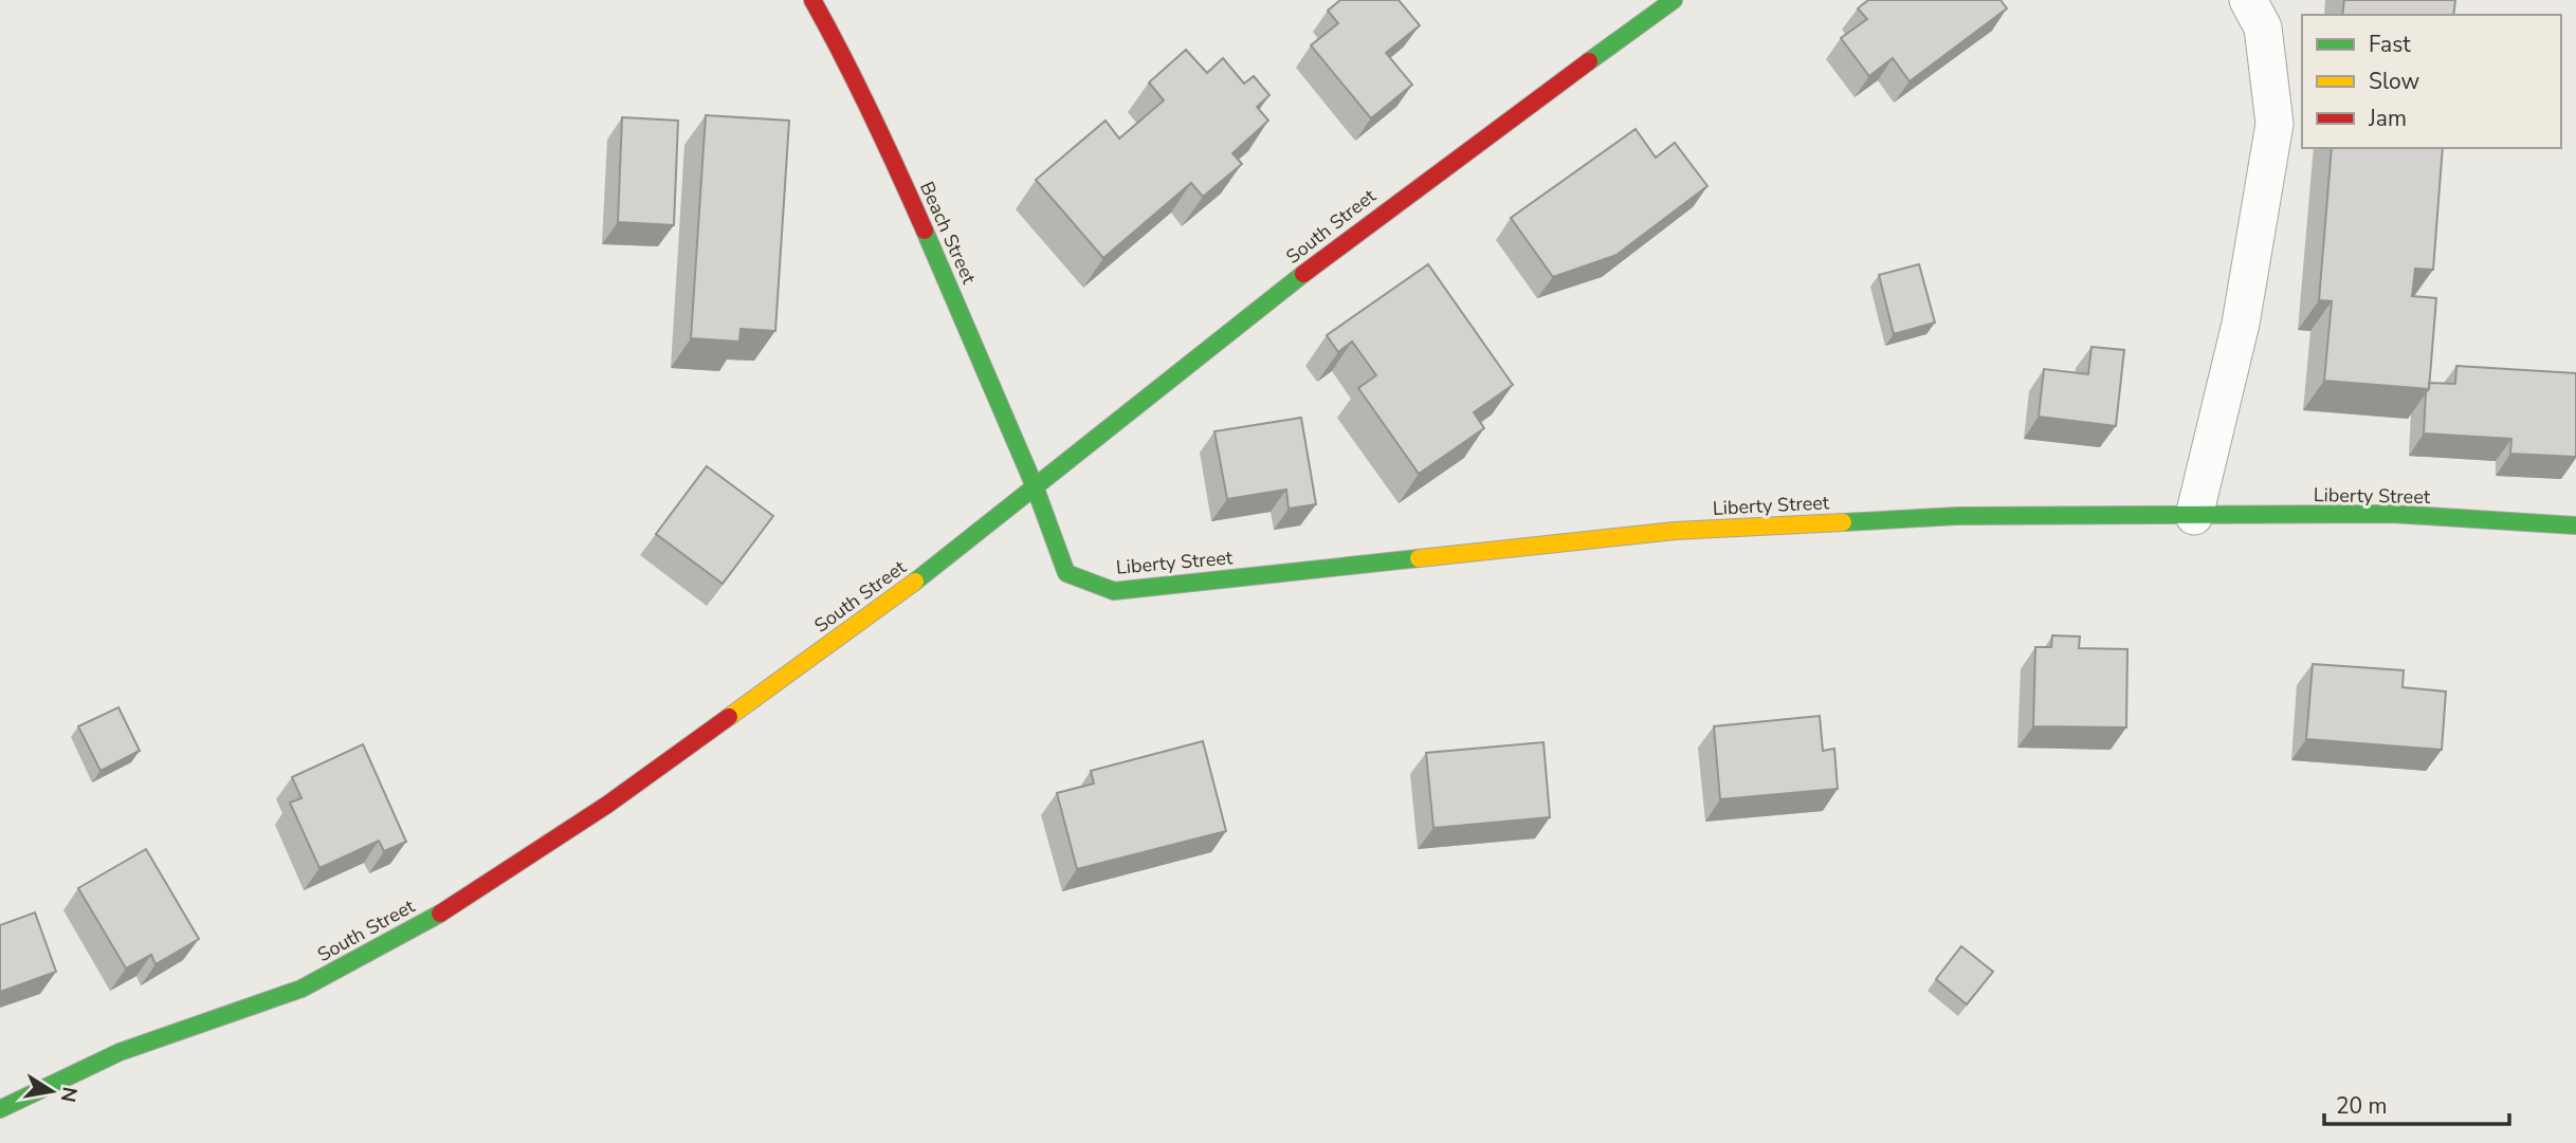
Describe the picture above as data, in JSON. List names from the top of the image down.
{
  "streets": {
    "street": ["South Street", "Beach Street", "Liberty Street"]
  },
  "crossings": [
    ["South Street", "Beach Street"],
    ["South Street", "Liberty Street"],
    ["Beach Street", "Liberty Street"]
  ],
  "legend": ["Fast", "Slow", "Jam"],
  "scale_bar": "20 m",
  "north": "right"
}
